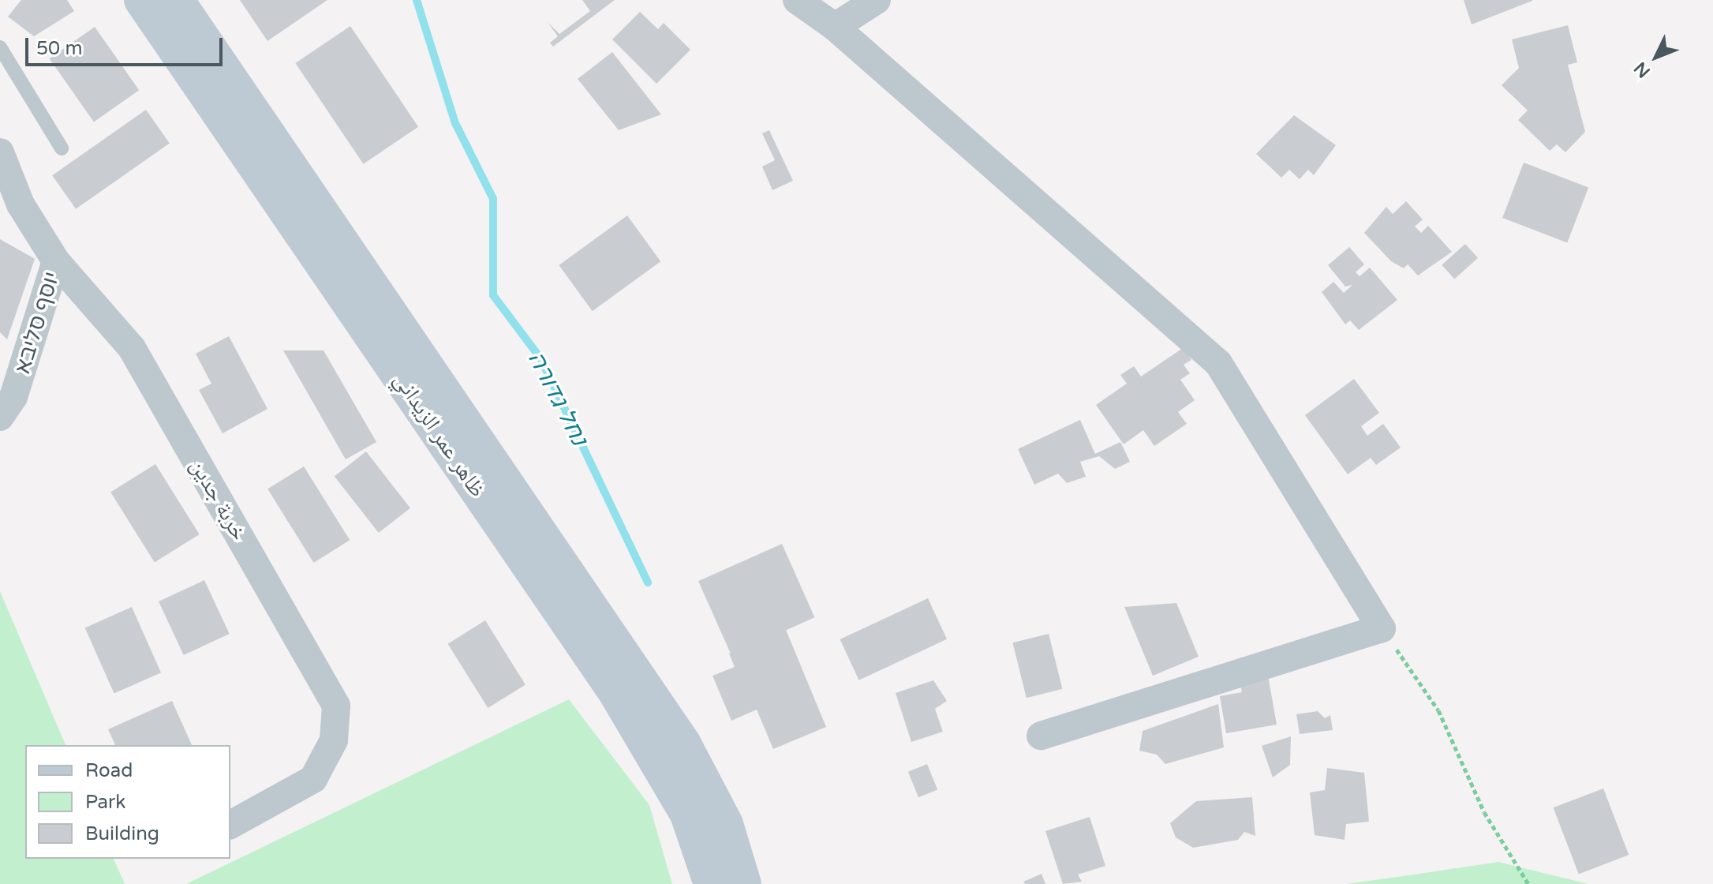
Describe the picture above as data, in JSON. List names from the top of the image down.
{
  "streets": {
    "main road": ["ظاهر عمر الزيداني"],
    "street": ["יוסף סליבא", "خربة جدين"]
  },
  "crossings": [
    ["יוסף סליבא", "خربة جدين"]
  ],
  "water": ["נחל גדורה"],
  "legend": ["Road", "Park", "Building"],
  "scale_bar": "50 m",
  "north": "bottom left"
}
